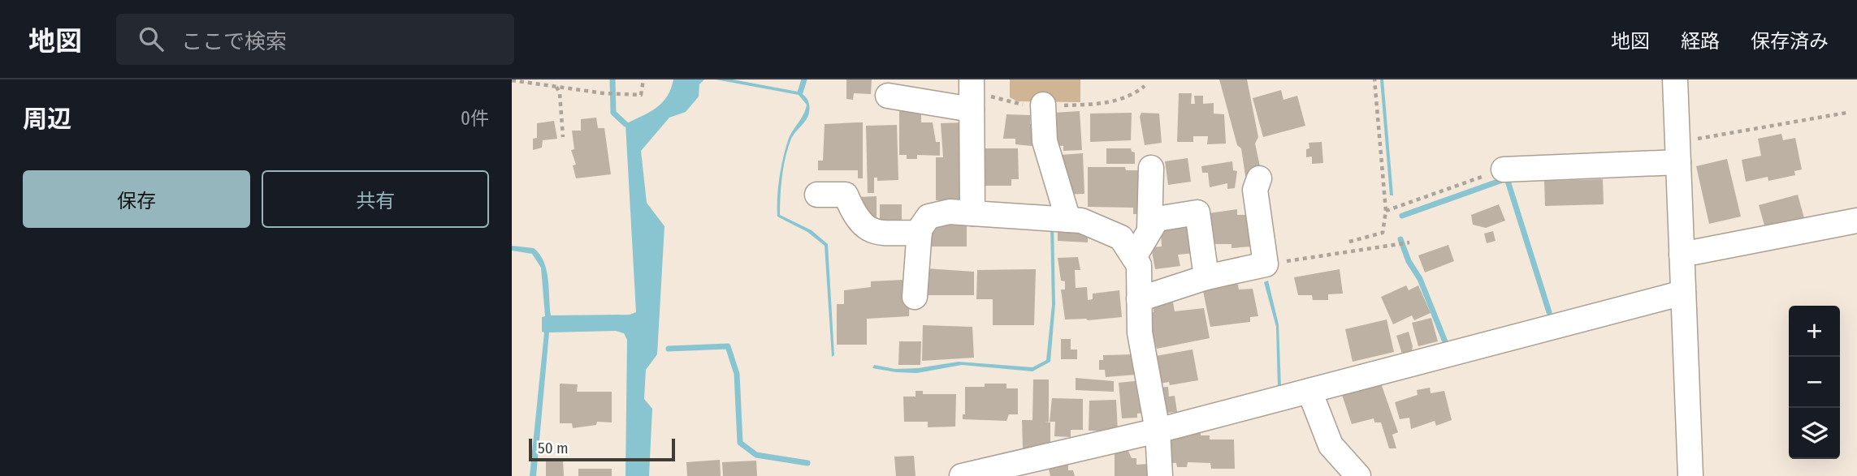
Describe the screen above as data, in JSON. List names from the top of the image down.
{
  "scale_bar": "50 m",
  "page": {
    "header": "地図",
    "search": "ここで検索",
    "nav": ["地図", "経路", "保存済み"],
    "heading": ["周辺", "0件"],
    "buttons": ["保存", "共有"],
    "map_buttons": ["+", "−"],
    "scale": "50 m"
  }
}
